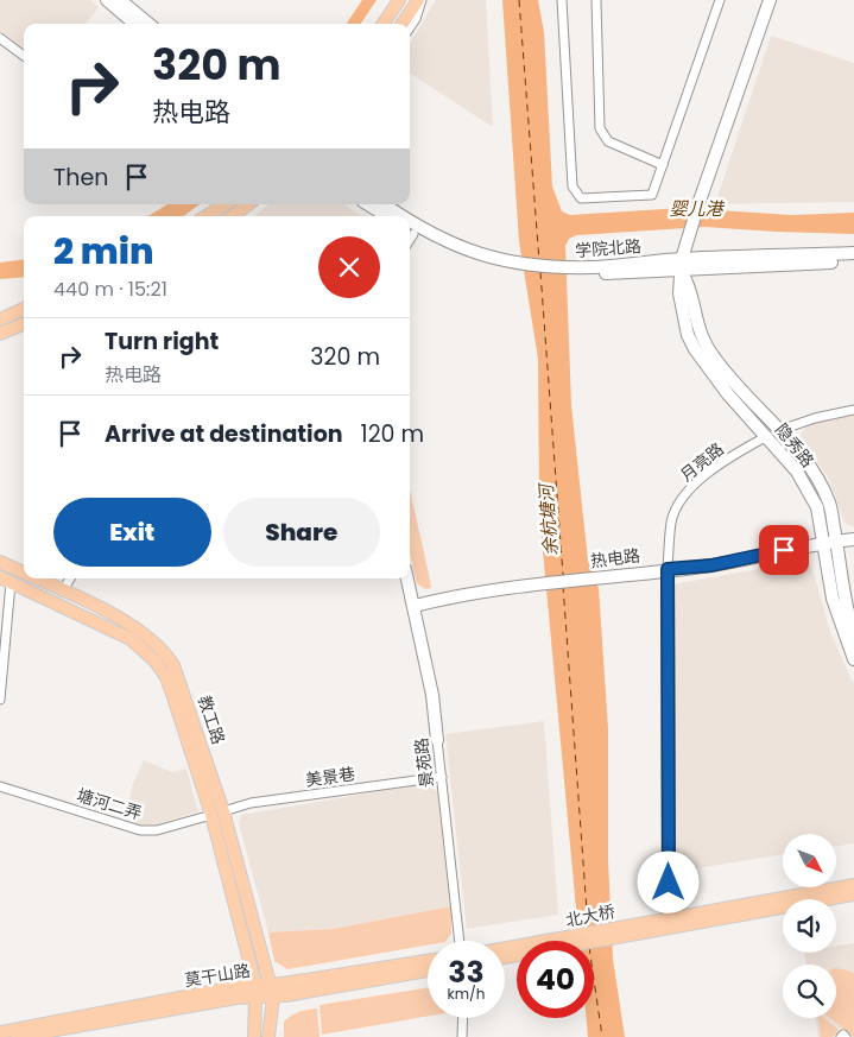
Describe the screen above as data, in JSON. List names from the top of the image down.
{
  "streets": {
    "main road": [
      "学院北路",
      "隐秀路",
      "月亮路",
      "热电路",
      "教工路",
      "景苑路",
      "北大桥",
      "莫干山路"
    ],
    "street": ["美景巷", "塘河二弄"]
  },
  "crossings": [
    ["学院北路", "隐秀路"],
    ["隐秀路", "月亮路"],
    ["隐秀路", "热电路"],
    ["月亮路", "热电路"],
    ["热电路", "景苑路"],
    ["教工路", "美景巷"],
    ["教工路", "塘河二弄"],
    ["教工路", "莫干山路"],
    ["景苑路", "美景巷"],
    ["美景巷", "塘河二弄"]
  ],
  "water": ["婴儿港", "余杭塘河"],
  "north": "bottom right",
  "page": {
    "turn": ["320 m", "热电路"],
    "then": "Then",
    "heading": ["2 min", "440 m · 15:21"],
    "list": [
      {
        "name": "Turn right",
        "note": "热电路",
        "value": "320 m"
      },
      {
        "name": "Arrive at destination",
        "value": "120 m"
      }
    ],
    "buttons": ["Exit", "Share"],
    "speed": "33 km/h",
    "limit": "40"
  }
}
